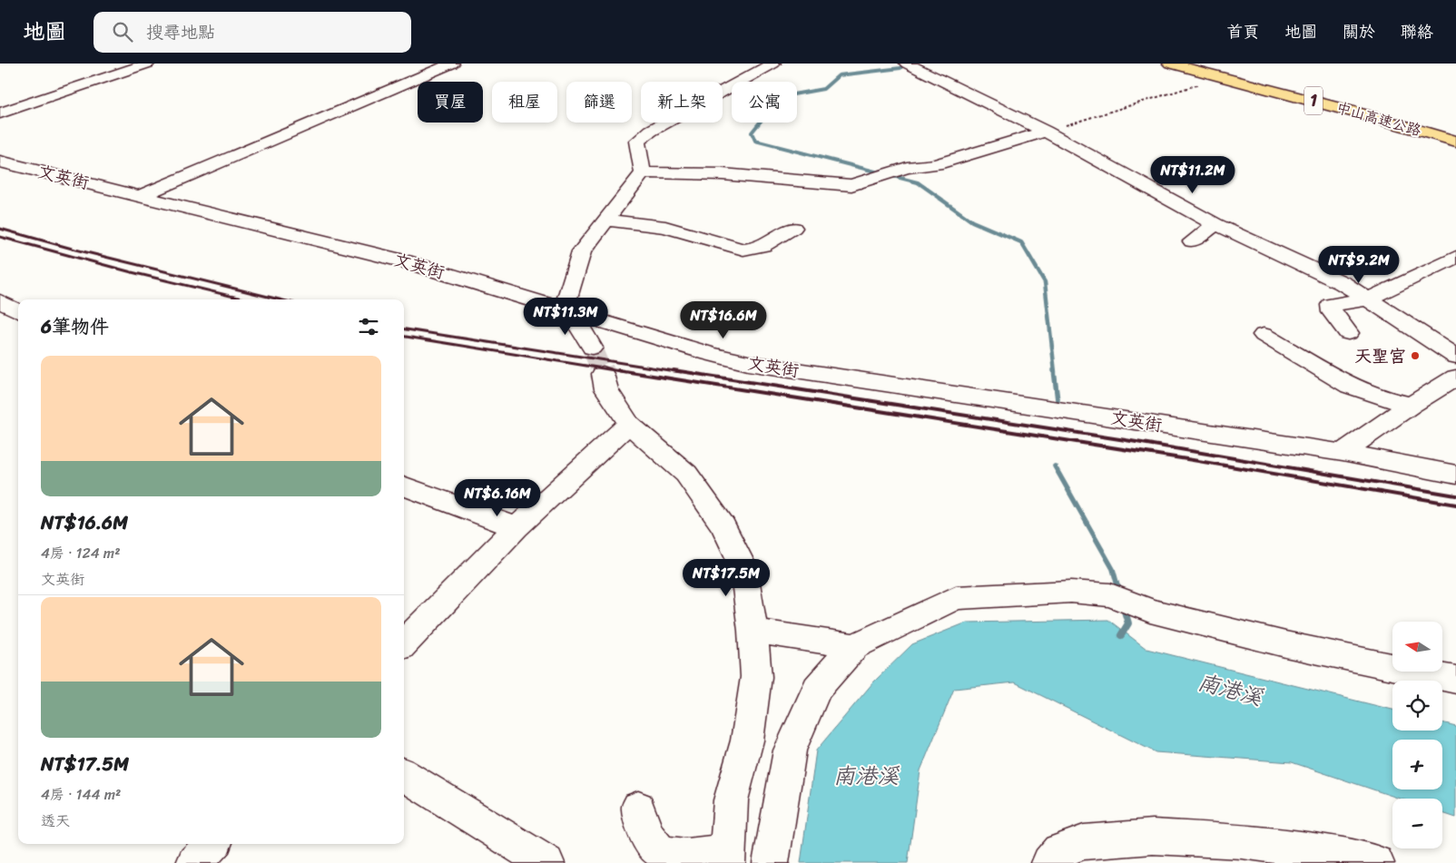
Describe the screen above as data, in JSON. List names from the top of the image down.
{
  "streets": {
    "highway": ["1", "中山高速公路"],
    "street": ["文英街"]
  },
  "water": ["南港溪"],
  "places": ["天聖宮"],
  "north": "left",
  "page": {
    "header": "地圖",
    "search": "搜尋地點",
    "nav": [
      "首頁",
      "地圖",
      "關於",
      "聯絡"
    ],
    "chip": [
      "買屋",
      "租屋",
      "篩選",
      "新上架",
      "公寓"
    ],
    "price": [
      "NT$11.2M",
      "NT$9.2M",
      "NT$11.3M",
      "NT$16.6M",
      "NT$6.16M",
      "NT$17.5M"
    ],
    "heading": "6筆物件",
    "list": [
      {
        "name": "NT$16.6M",
        "note": "4房 · 124 m² · 文英街"
      },
      {
        "name": "NT$17.5M",
        "note": "4房 · 144 m² · 透天"
      }
    ],
    "map_buttons": ["+", "−"]
  }
}
